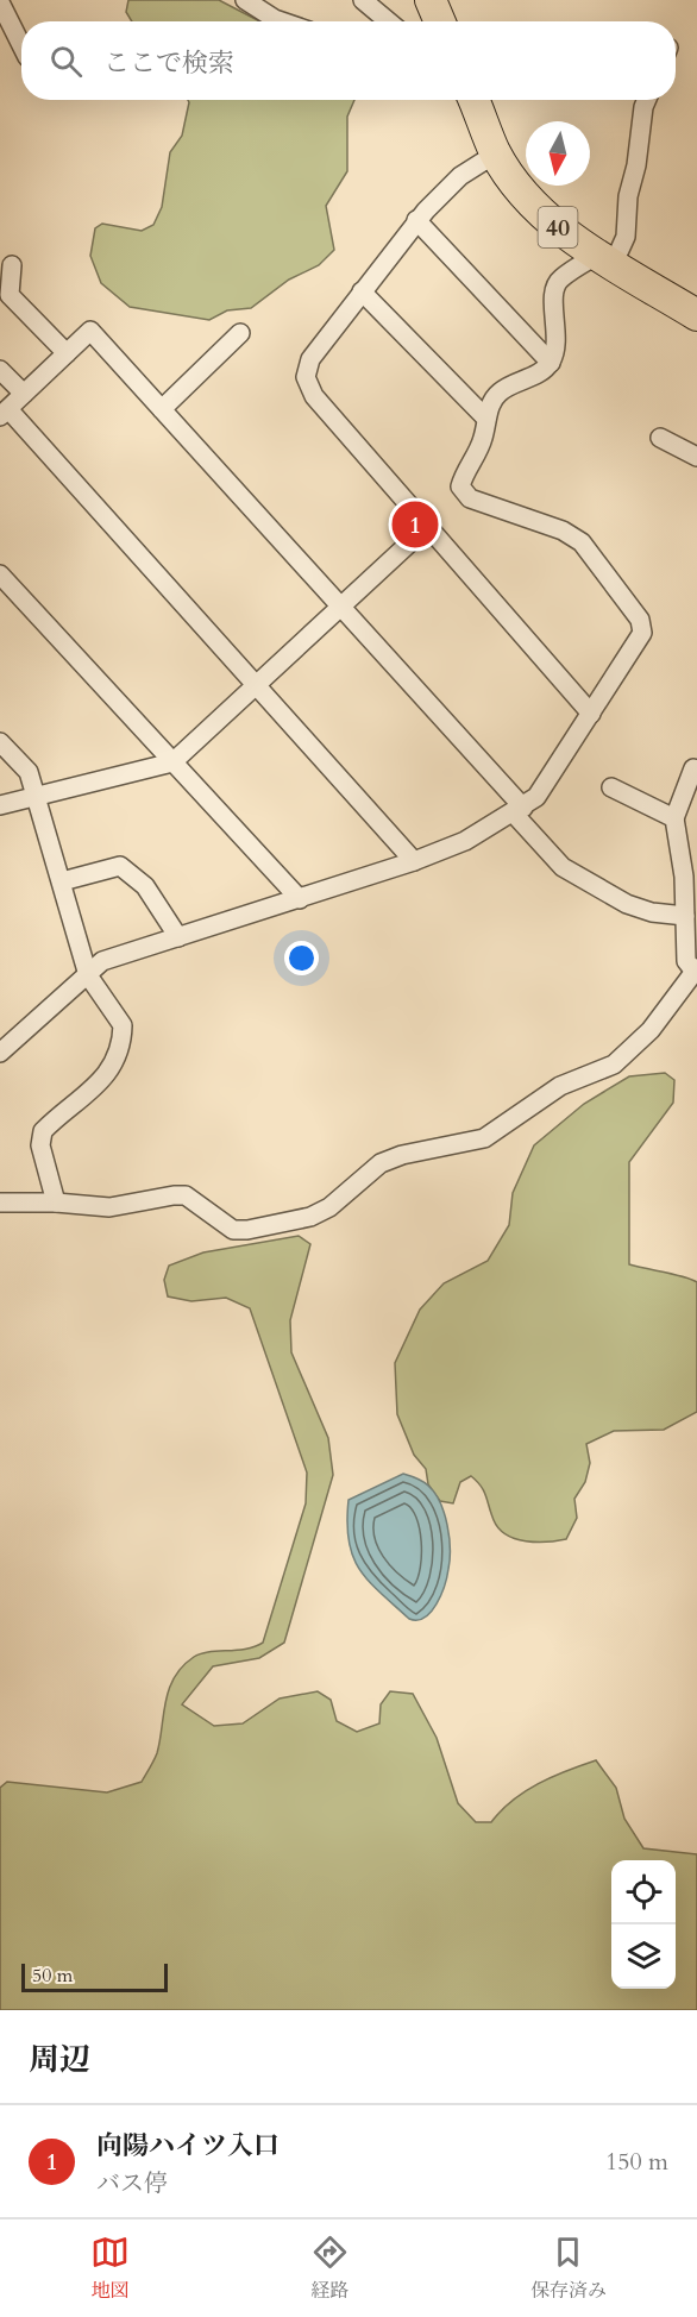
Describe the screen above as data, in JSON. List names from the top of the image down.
{
  "streets": {
    "main road": ["40"]
  },
  "scale_bar": "50 m",
  "north": "bottom",
  "page": {
    "search": "ここで検索",
    "pins": "1",
    "scale": "50 m",
    "heading": "周辺",
    "list": [
      {
        "mark": "1",
        "name": "向陽ハイツ入口",
        "note": "バス停",
        "value": "150 m"
      }
    ],
    "nav": ["地図", "経路", "保存済み"]
  }
}
